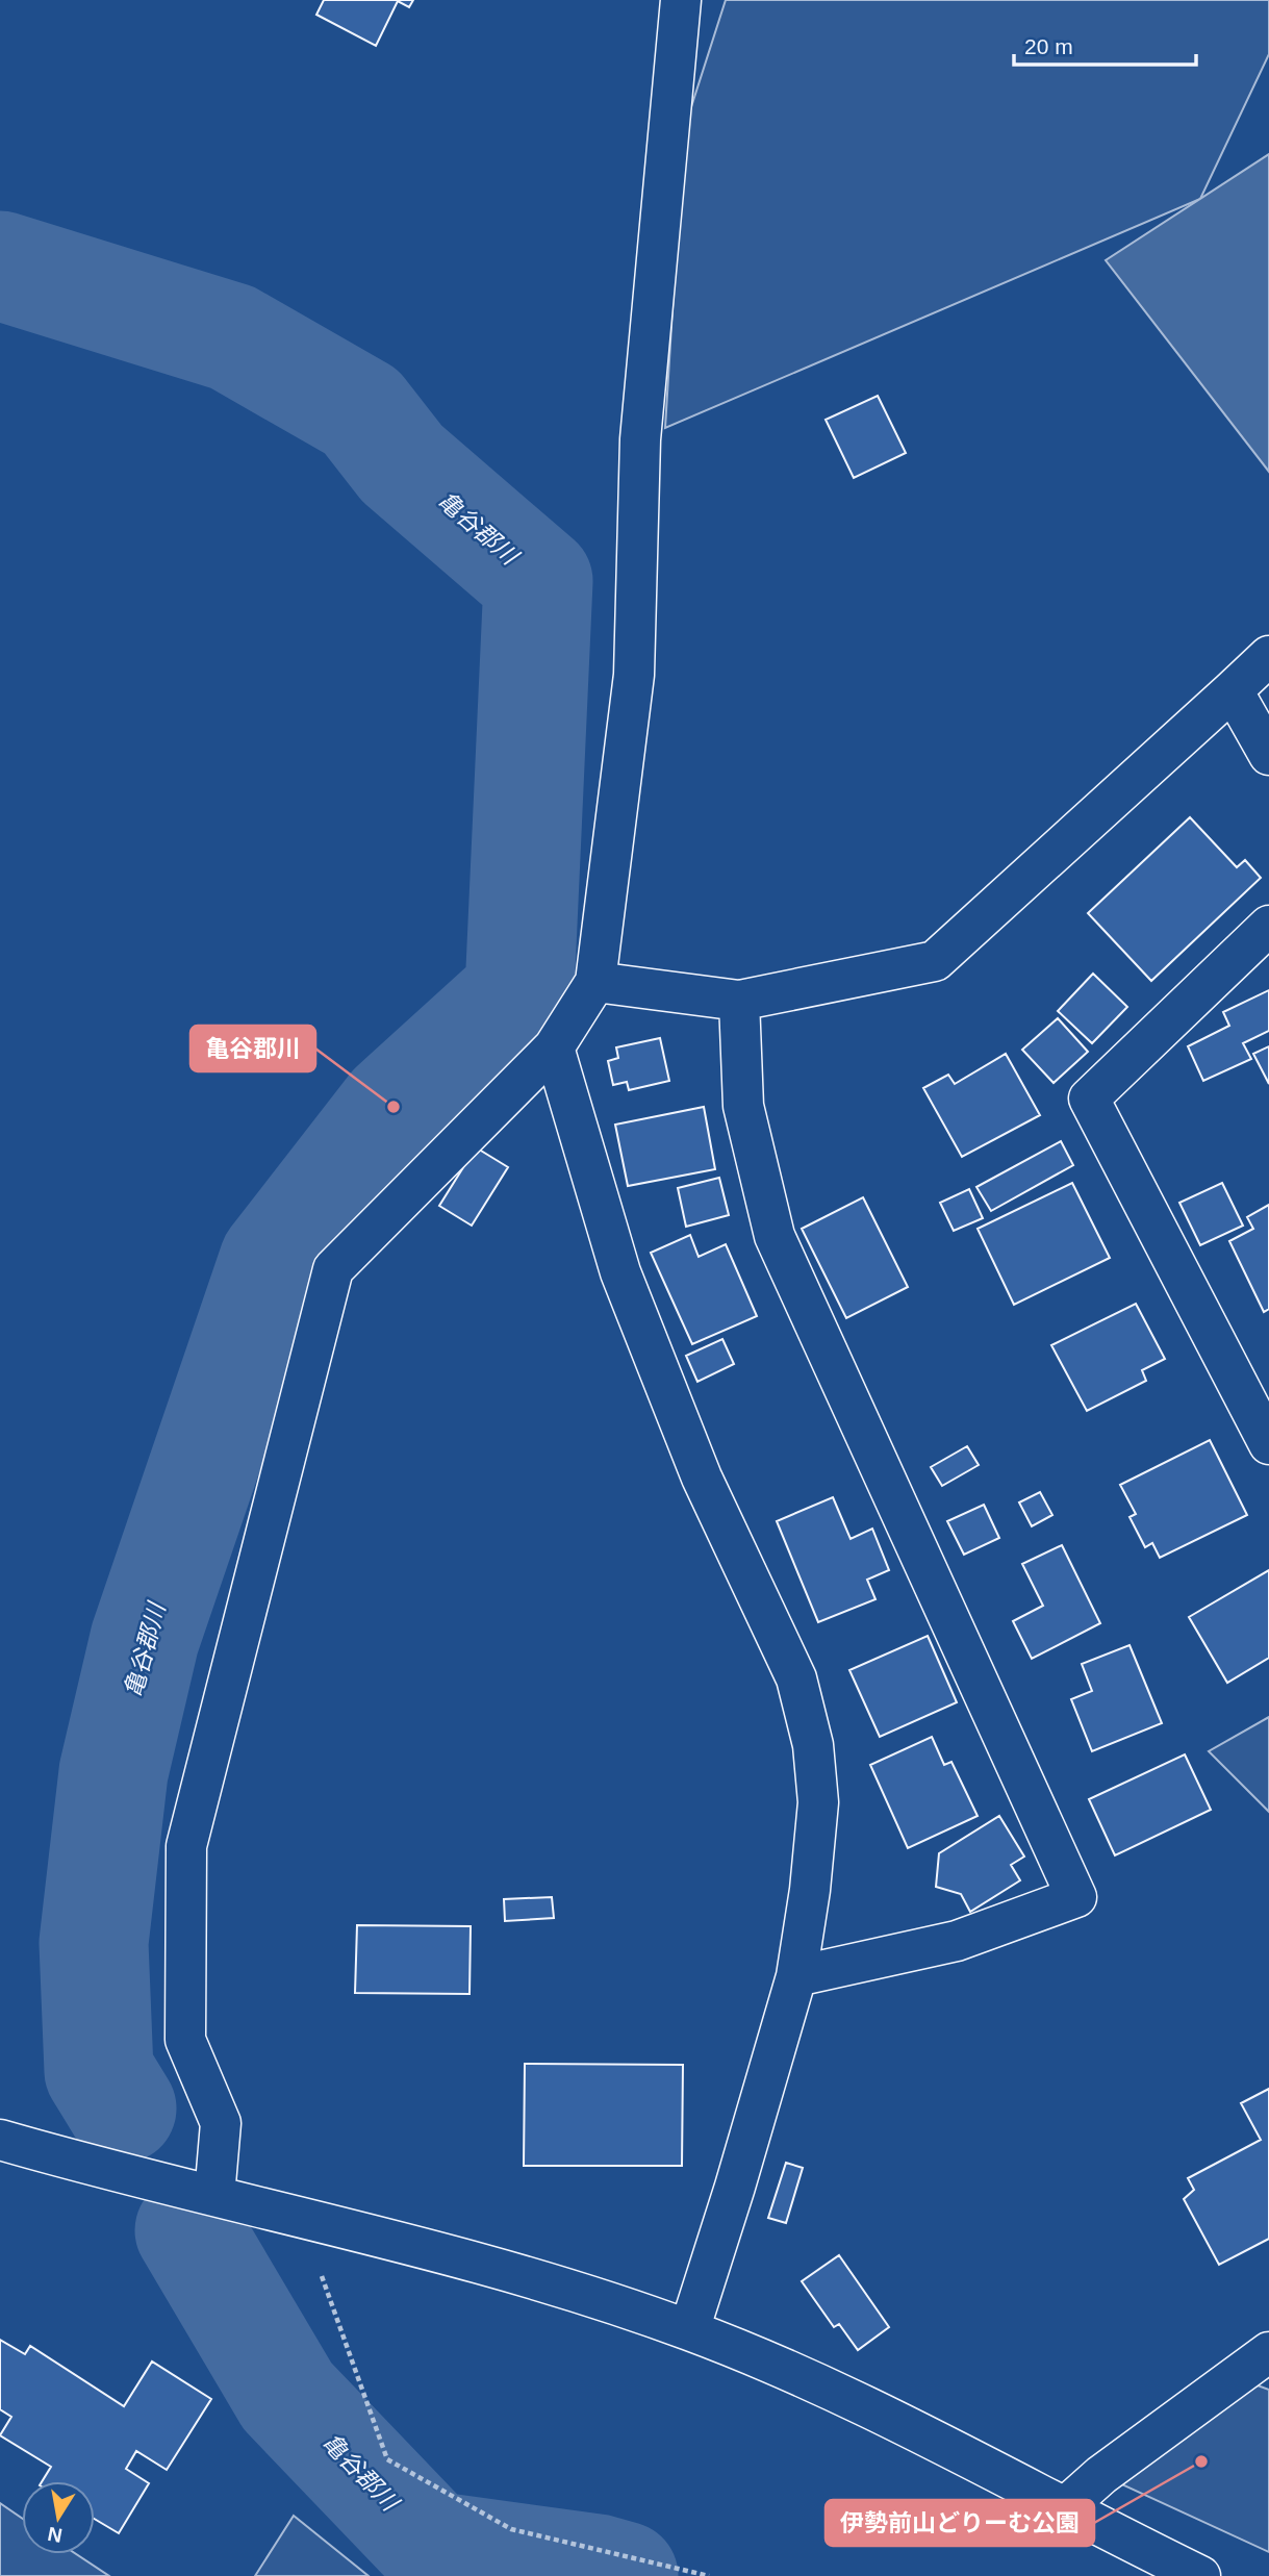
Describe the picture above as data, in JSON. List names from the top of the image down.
{
  "water": ["亀谷郡川"],
  "places": ["亀谷郡川", "伊勢前山どりーむ公園"],
  "scale_bar": "20 m",
  "north": "bottom"
}
